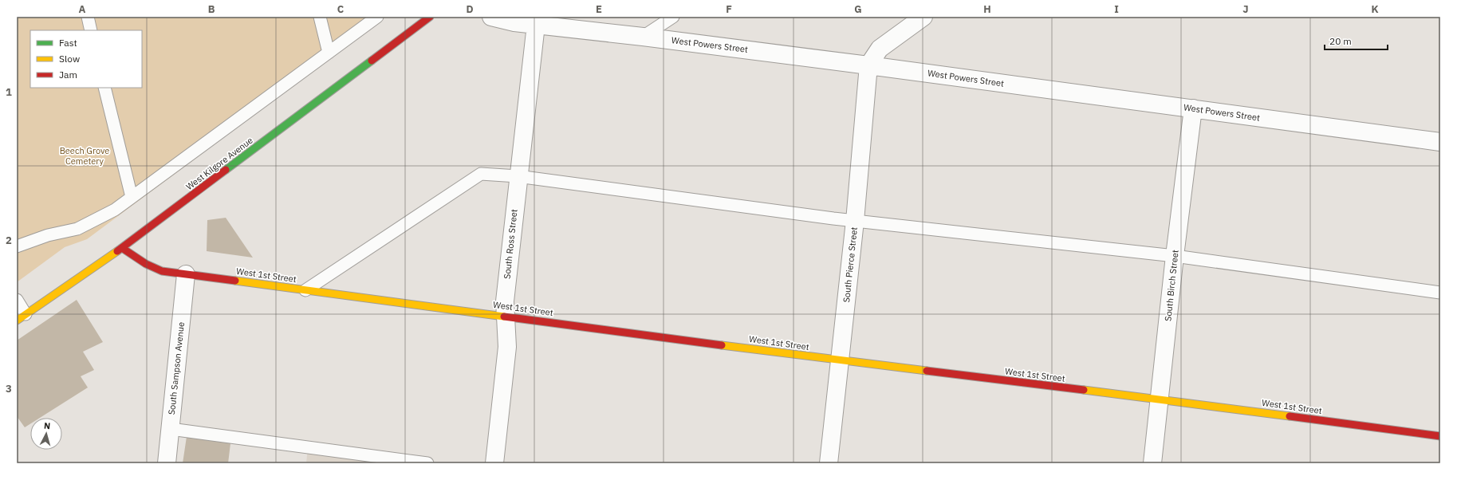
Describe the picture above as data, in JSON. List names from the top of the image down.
{
  "streets": {
    "street": [
      "West Powers Street",
      "West Kilgore Avenue",
      "South Ross Street",
      "South Pierce Street",
      "West 1st Street",
      "South Birch Street",
      "South Sampson Avenue"
    ]
  },
  "crossings": [
    ["West Powers Street", "South Ross Street"],
    ["West Powers Street", "South Pierce Street"],
    ["West Powers Street", "South Birch Street"],
    ["West Kilgore Avenue", "West 1st Street"],
    ["South Ross Street", "West 1st Street"],
    ["South Pierce Street", "West 1st Street"],
    ["West 1st Street", "South Birch Street"],
    ["West 1st Street", "South Sampson Avenue"]
  ],
  "parks": ["Beech Grove Cemetery"],
  "legend": ["Fast", "Slow", "Jam"],
  "scale_bar": "20 m",
  "north": "top",
  "grid": {
    "columns": [
      "A",
      "B",
      "C",
      "D",
      "E",
      "F",
      "G",
      "H",
      "I",
      "J",
      "K"
    ],
    "rows": ["1", "2", "3"]
  }
}
